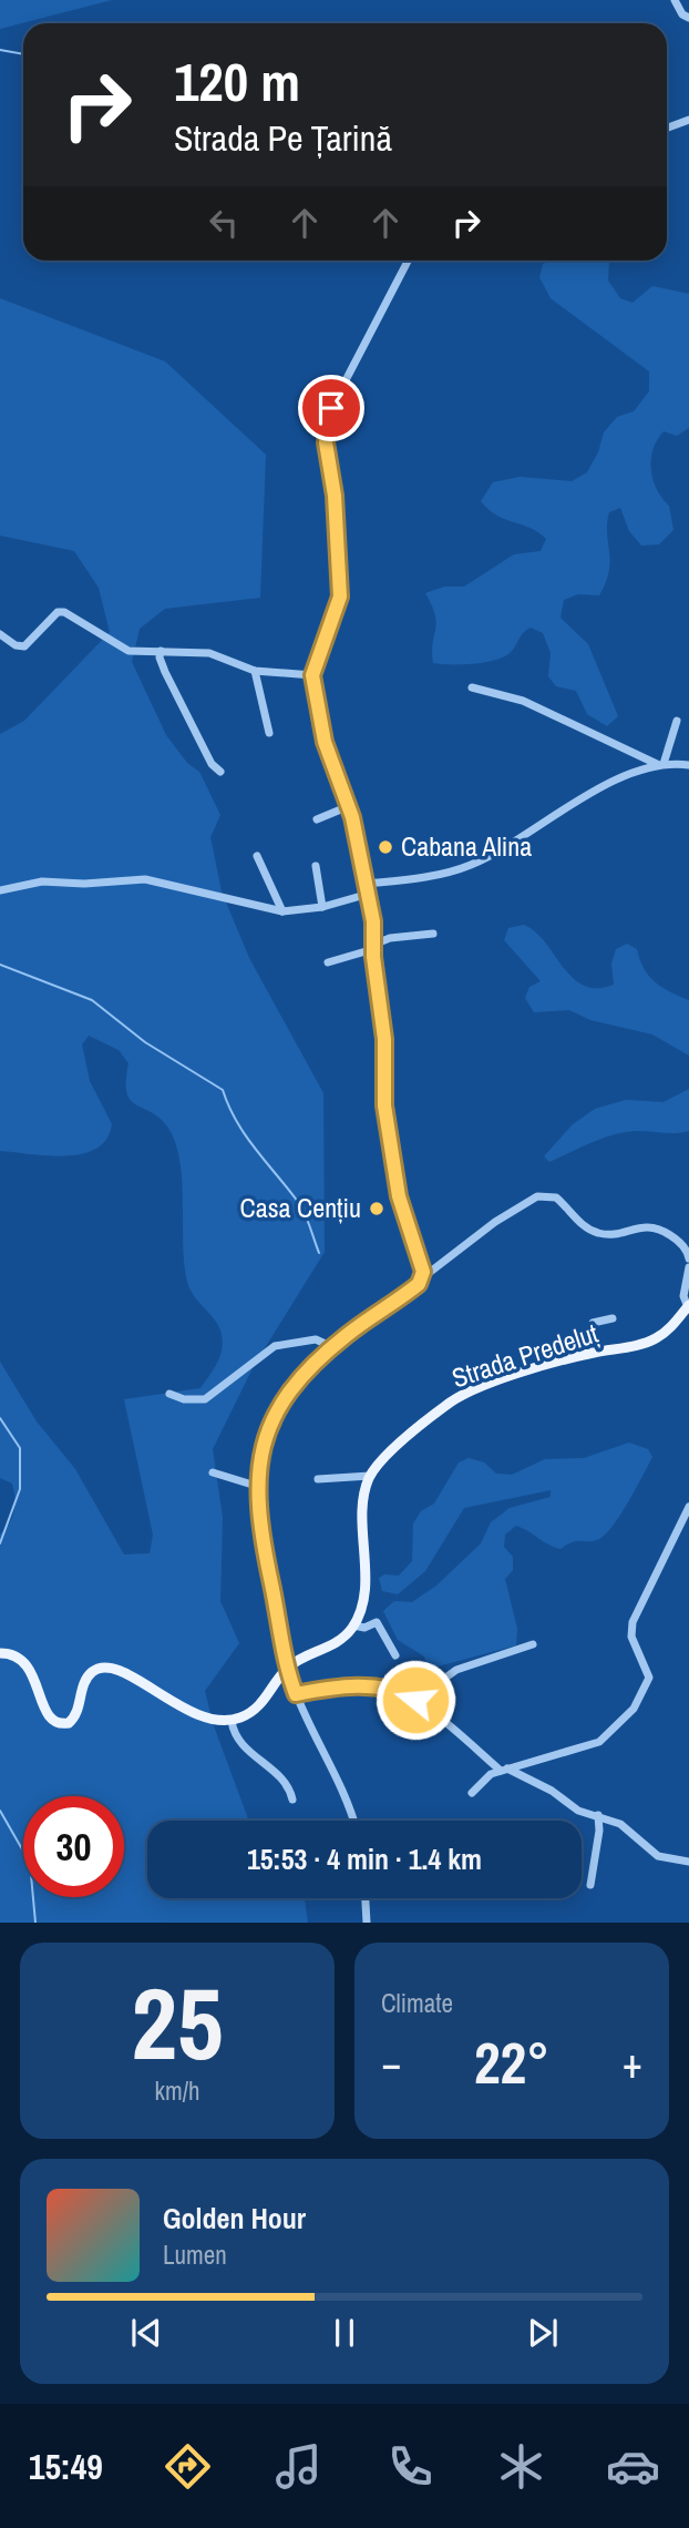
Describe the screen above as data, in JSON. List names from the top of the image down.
{
  "streets": {
    "main road": ["Strada Predeluț"]
  },
  "places": ["Cabana Alina", "Casa Cențiu"],
  "page": {
    "turn": ["120 m", "Strada Pe Țarină"],
    "limit": "30",
    "trip": "15:53 · 4 min · 1.4 km",
    "tile": [
      ["25", "km/h"],
      "Climate"
    ],
    "heat": ["−", "22°", "+"],
    "song": ["Golden Hour", "Lumen"],
    "tabs": "15:49"
  }
}
